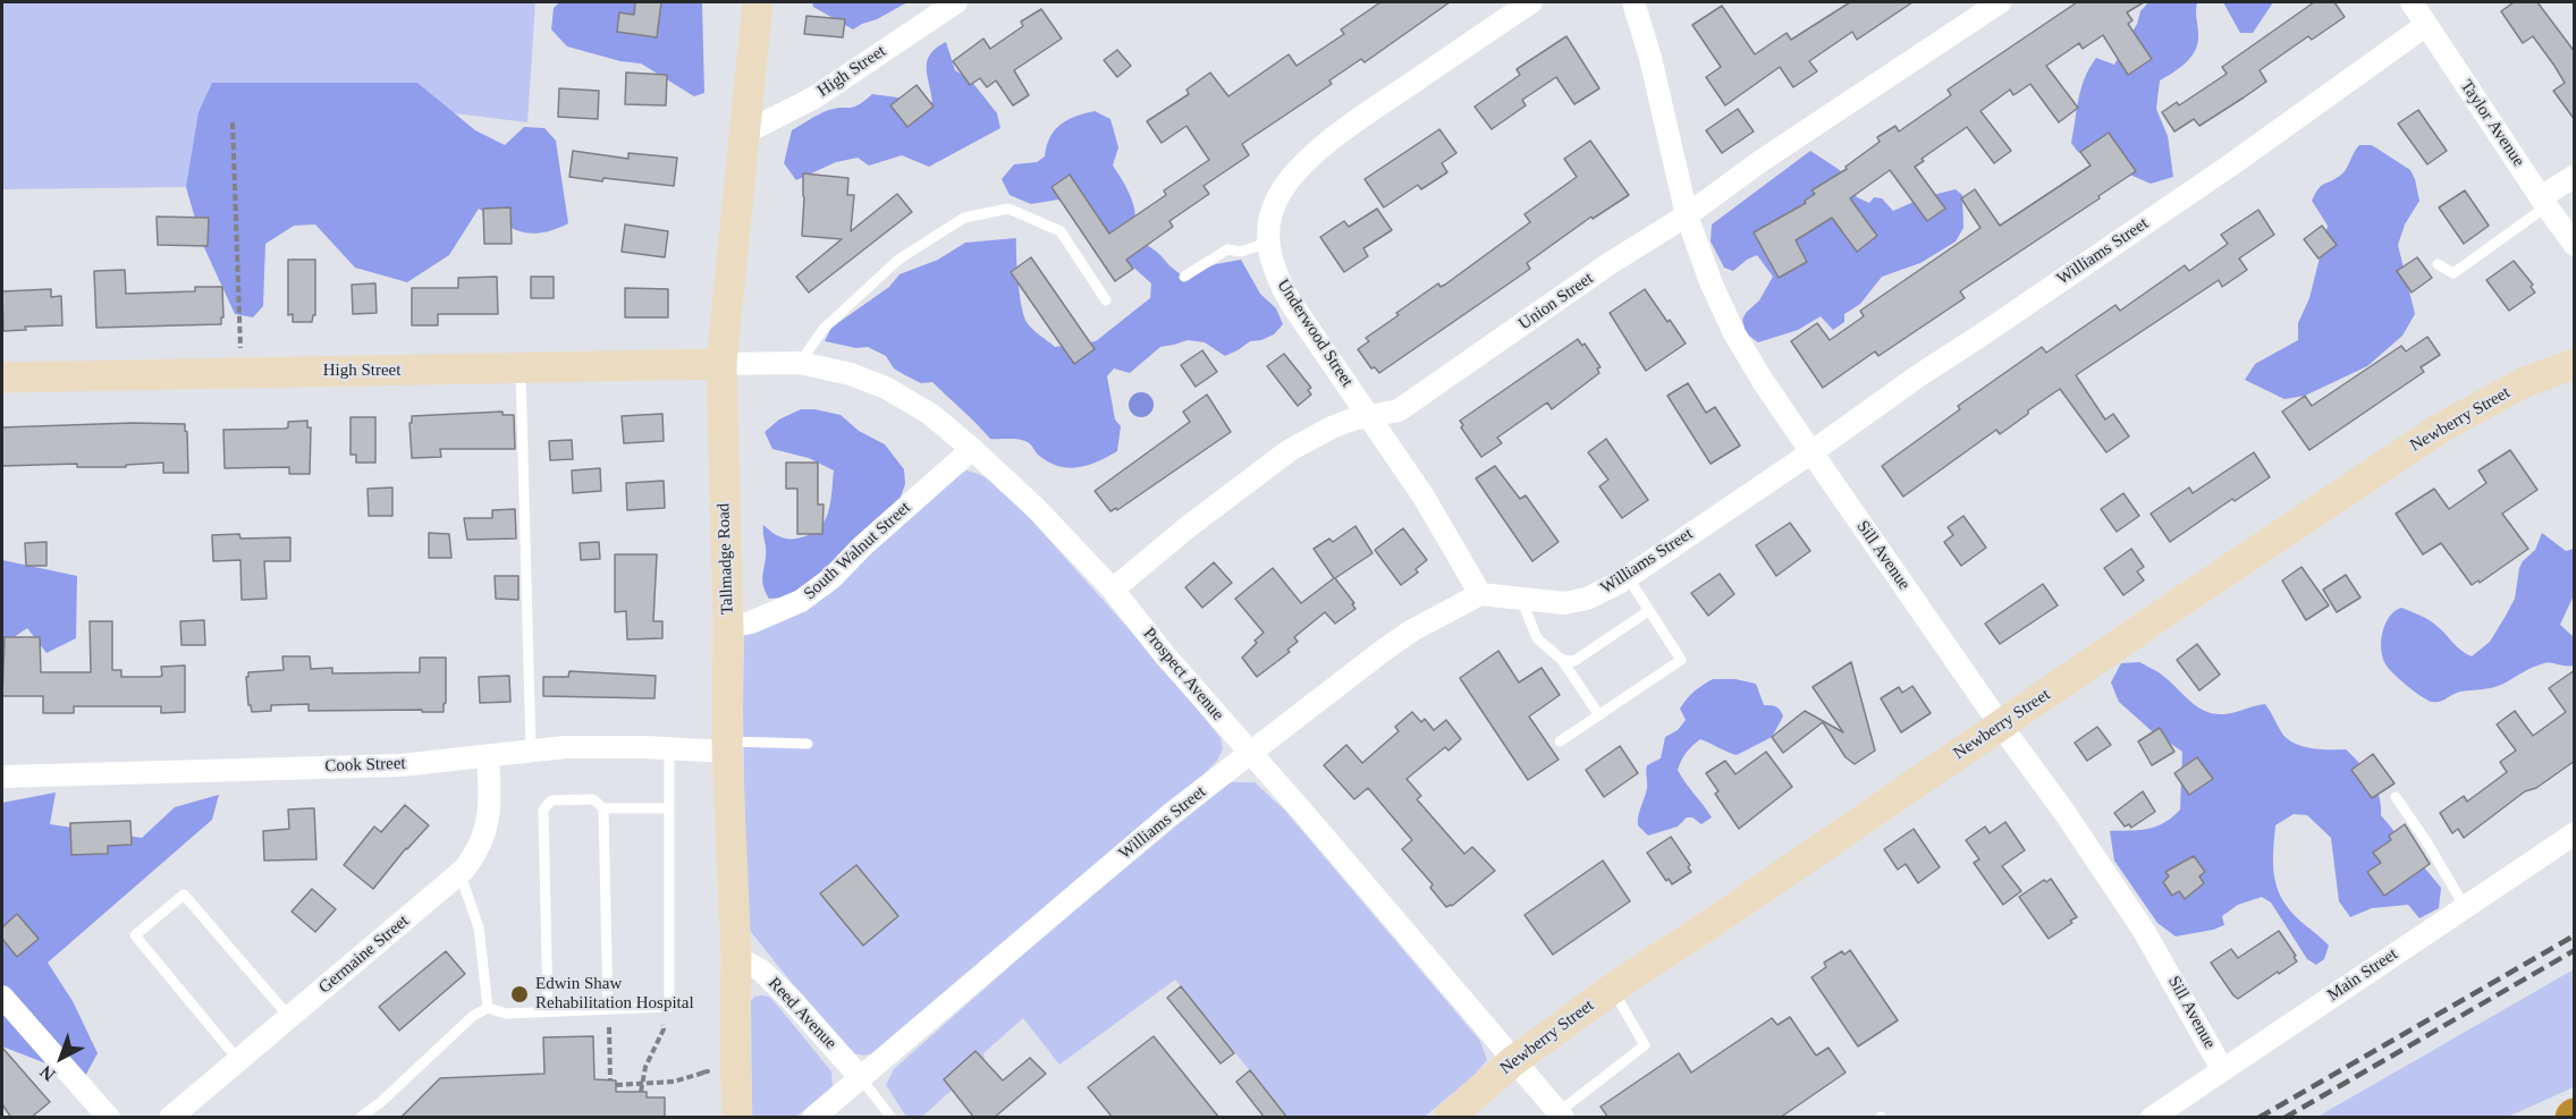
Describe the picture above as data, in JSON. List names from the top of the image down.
{
  "streets": {
    "street": [
      "High Street",
      "Taylor Avenue",
      "Williams Street",
      "Union Street",
      "Underwood Street",
      "Newberry Street",
      "South Walnut Street",
      "Sill Avenue",
      "Tallmadge Road",
      "Prospect Avenue",
      "Cook Street",
      "Germaine Street",
      "Main Street",
      "Reed Avenue"
    ]
  },
  "crossings": [
    ["High Street", "Tallmadge Road"],
    ["High Street", "Prospect Avenue"],
    ["Taylor Avenue", "Williams Street"],
    ["Williams Street", "Underwood Street"],
    ["Williams Street", "Sill Avenue"],
    ["Williams Street", "Prospect Avenue"],
    ["Williams Street", "Reed Avenue"],
    ["Union Street", "Underwood Street"],
    ["Union Street", "Sill Avenue"],
    ["Union Street", "Prospect Avenue"],
    ["Newberry Street", "Sill Avenue"],
    ["Newberry Street", "Prospect Avenue"],
    ["South Walnut Street", "Tallmadge Road"],
    ["South Walnut Street", "Prospect Avenue"],
    ["Sill Avenue", "Main Street"],
    ["Tallmadge Road", "Prospect Avenue"],
    ["Tallmadge Road", "Cook Street"],
    ["Tallmadge Road", "Reed Avenue"],
    ["Cook Street", "Germaine Street"]
  ],
  "places": ["Edwin Shaw Rehabilitation Hospital"],
  "north": "bottom left"
}
